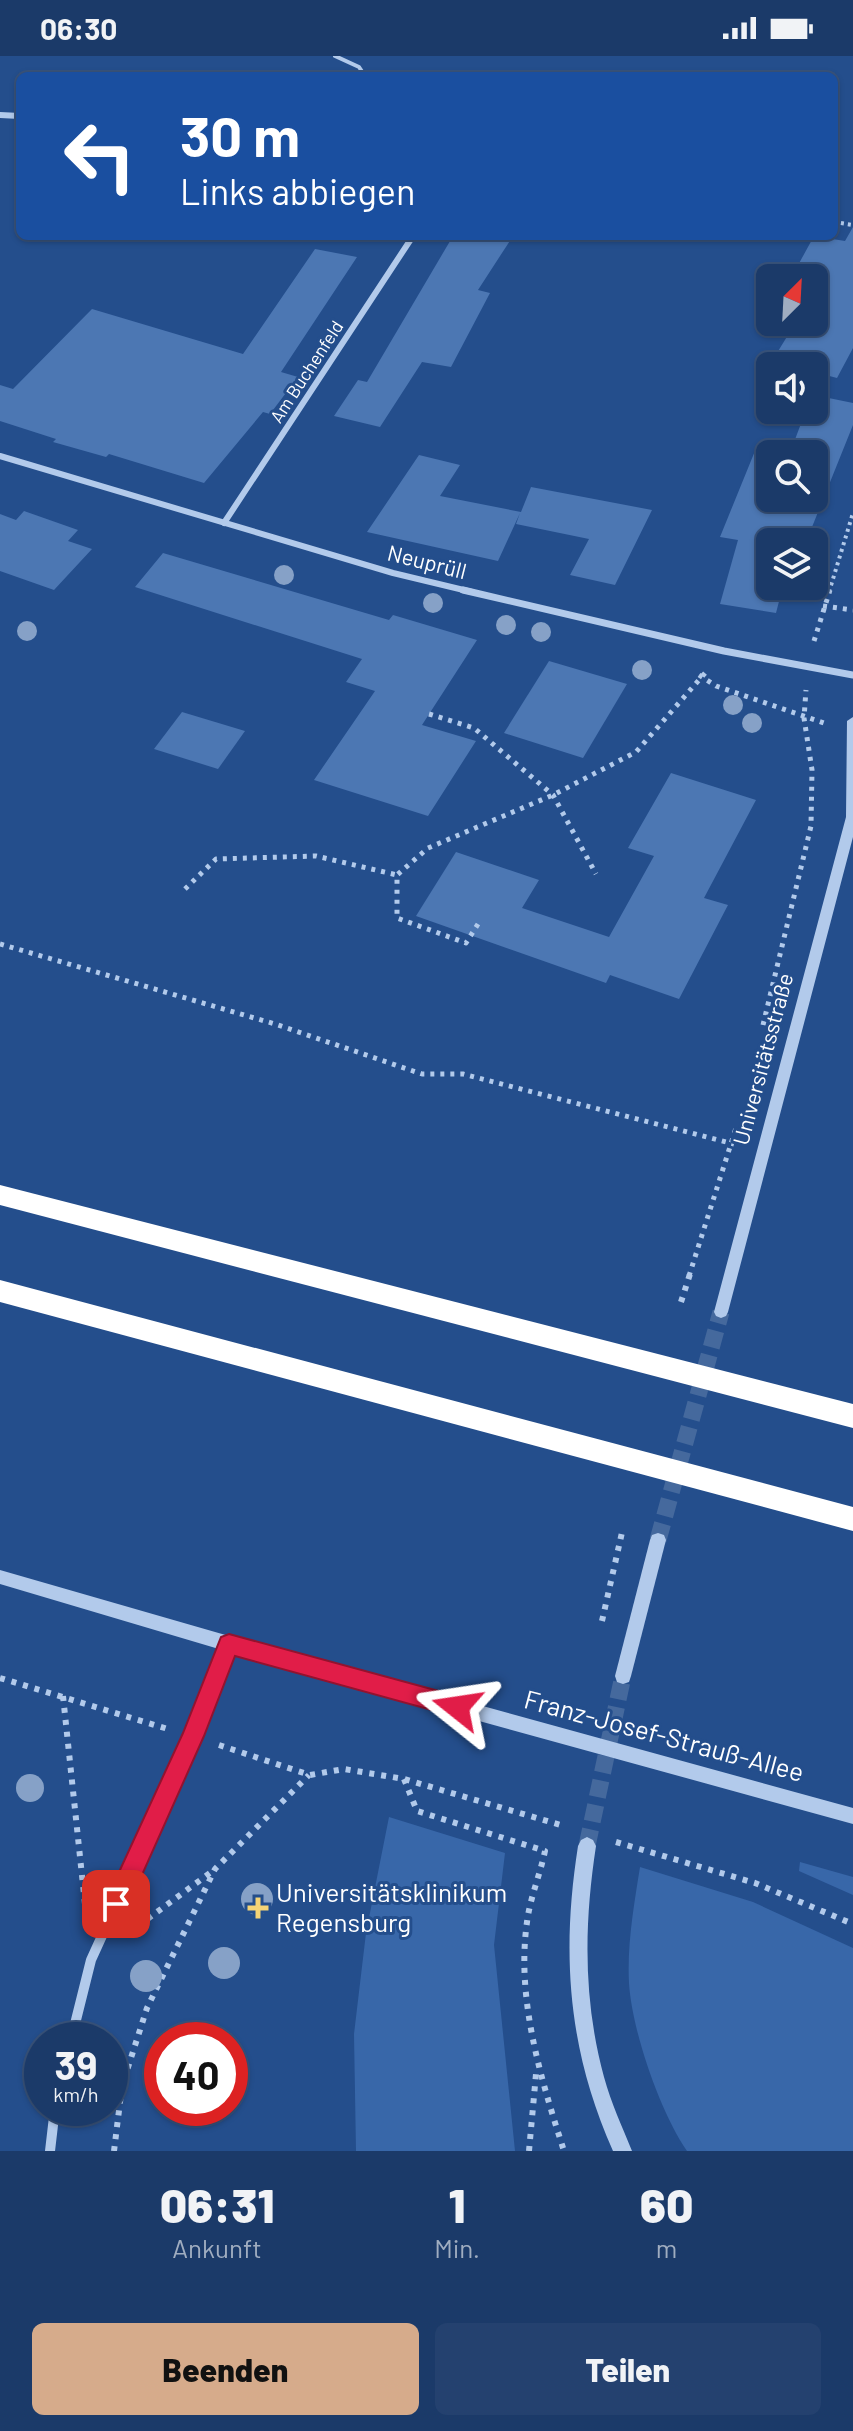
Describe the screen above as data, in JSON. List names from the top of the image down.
{
  "streets": {
    "street": [
      "Am Buchenfeld",
      "Neuprüll",
      "Universitätsstraße",
      "Franz-Josef-Strauß-Allee"
    ]
  },
  "crossings": [
    ["Am Buchenfeld", "Neuprüll"]
  ],
  "places": {
    "health": ["Universitätsklinikum Regensburg"]
  },
  "north": "top right",
  "page": {
    "status": "06:30",
    "turn": ["30 m", "Links abbiegen"],
    "speed": "39 km/h",
    "limit": "40",
    "eta": [
      "06:31",
      "Ankunft",
      "1",
      "Min.",
      "60",
      "m"
    ],
    "buttons": ["Beenden", "Teilen"]
  }
}
